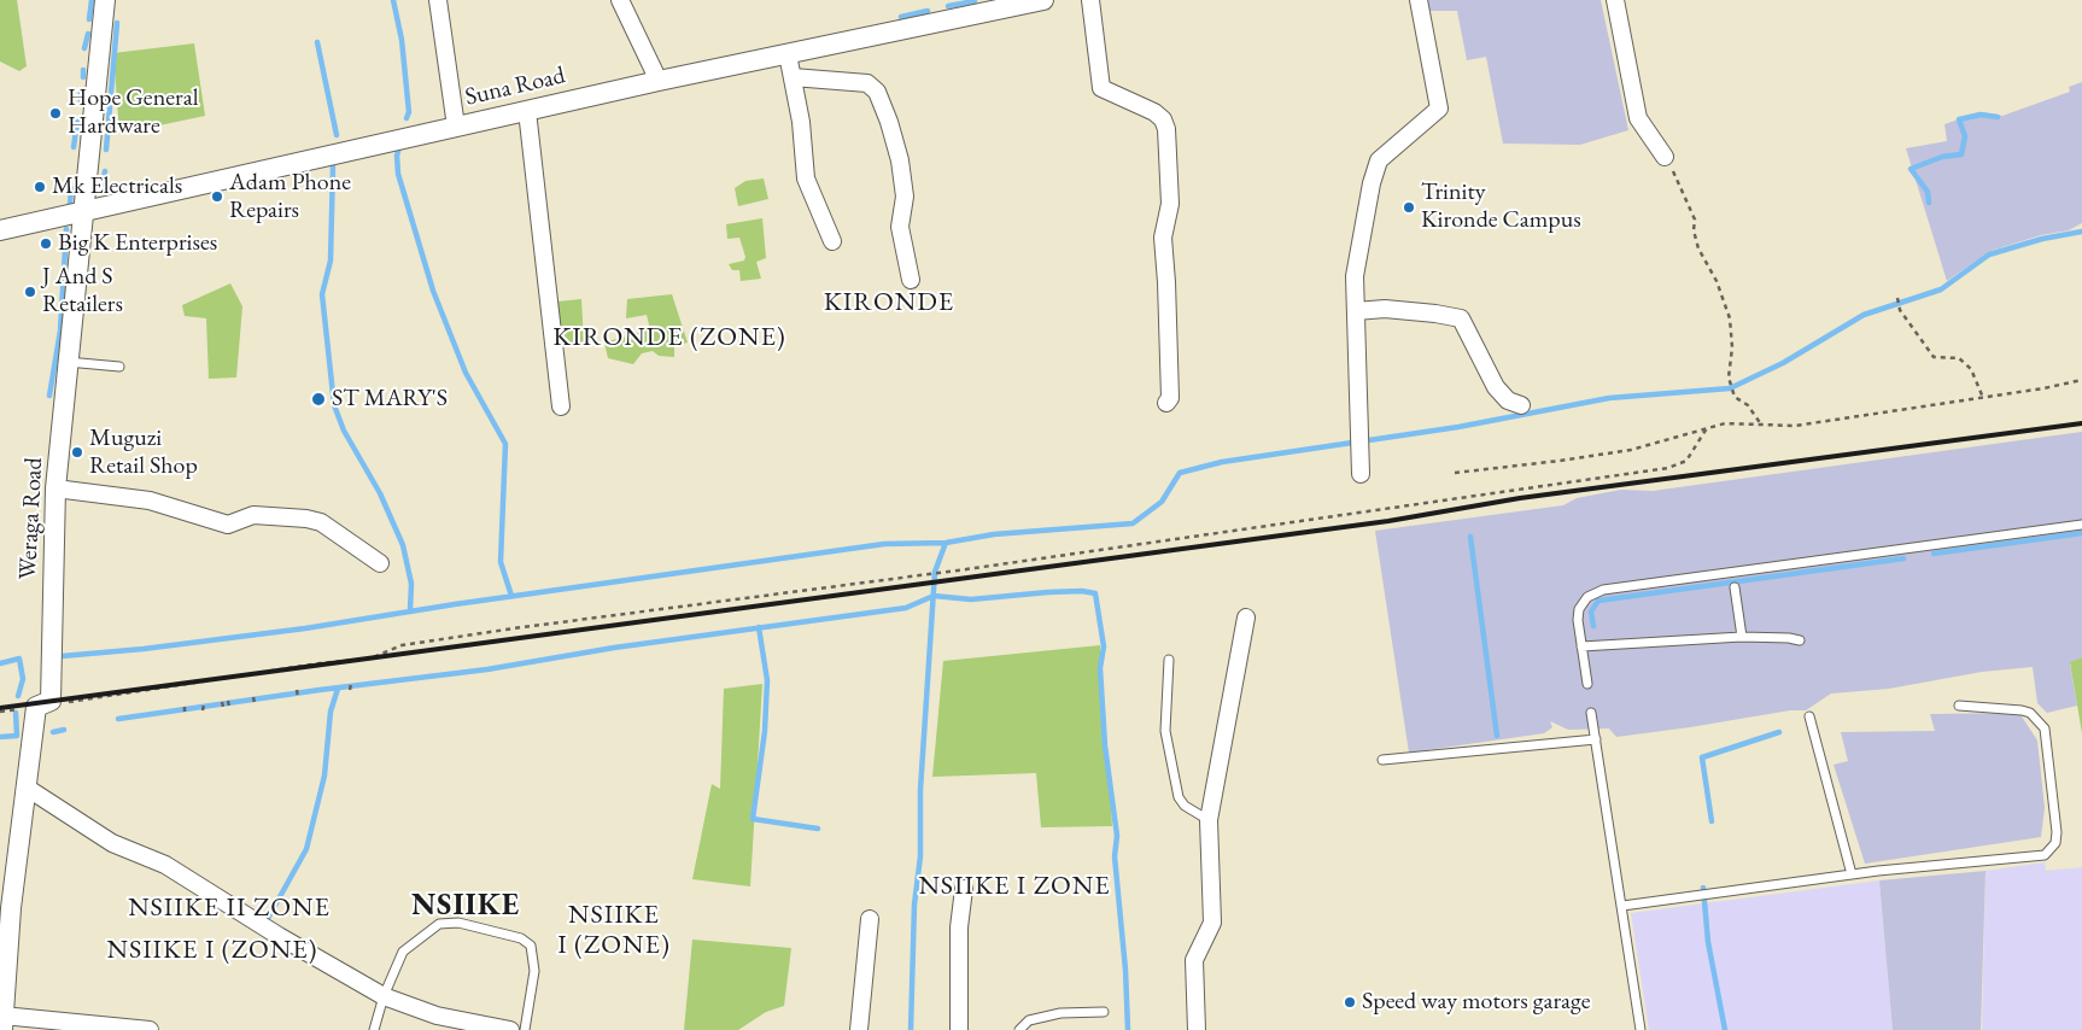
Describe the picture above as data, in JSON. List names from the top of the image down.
{
  "streets": {
    "street": ["Suna Road", "Weraga Road"]
  },
  "crossings": [
    ["Suna Road", "Weraga Road"]
  ],
  "districts": [
    "KIRONDE",
    "KIRONDE (ZONE)",
    "NSIIKE I ZONE",
    "NSIIKE",
    "NSIIKE II ZONE",
    "NSIIKE I (ZONE)",
    "NSIIKE I (ZONE)"
  ],
  "places": [
    "Hope General Hardware",
    "Mk Electricals",
    "Adam Phone Repairs",
    "Trinity Kironde Campus",
    "Big K Enterprises",
    "J And S Retailers",
    "ST MARY'S",
    "Muguzi Retail Shop",
    "Speed way motors garage"
  ]
}
